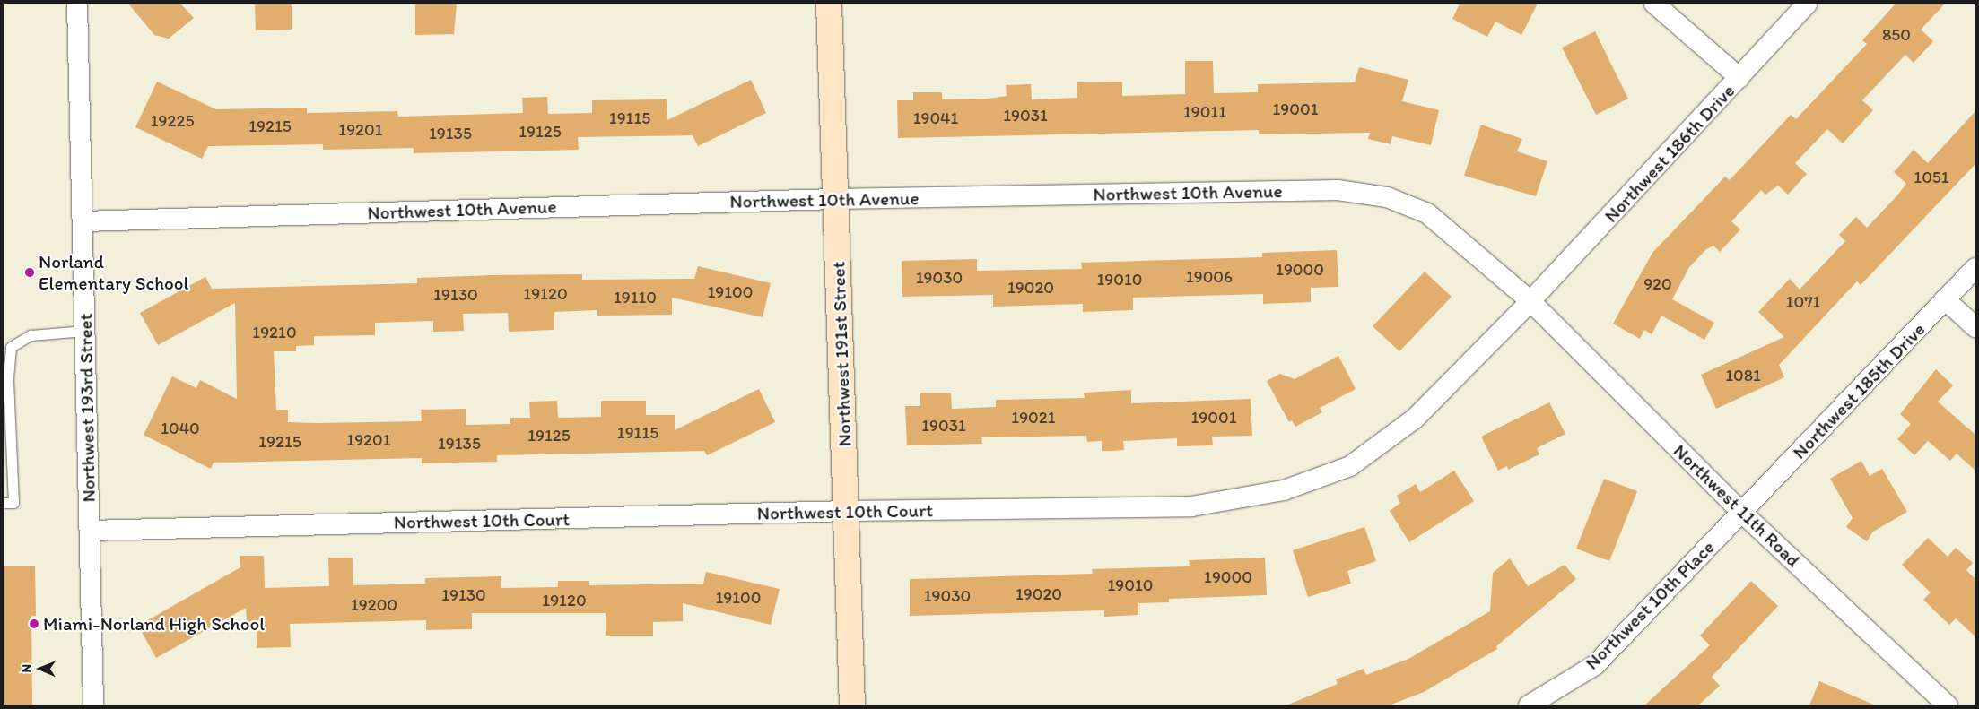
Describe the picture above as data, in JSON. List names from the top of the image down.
{
  "streets": {
    "street": [
      "Northwest 186th Drive",
      "Northwest 10th Avenue",
      "Northwest 191st Street",
      "Northwest 185th Drive",
      "Northwest 193rd Street",
      "Northwest 11th Road",
      "Northwest 10th Court",
      "Northwest 10th Place"
    ]
  },
  "crossings": [
    ["Northwest 186th Drive", "Northwest 10th Avenue"],
    ["Northwest 186th Drive", "Northwest 11th Road"],
    ["Northwest 186th Drive", "Northwest 10th Court"],
    ["Northwest 10th Avenue", "Northwest 191st Street"],
    ["Northwest 10th Avenue", "Northwest 193rd Street"],
    ["Northwest 10th Avenue", "Northwest 11th Road"],
    ["Northwest 10th Avenue", "Northwest 10th Court"],
    ["Northwest 191st Street", "Northwest 10th Court"],
    ["Northwest 185th Drive", "Northwest 11th Road"],
    ["Northwest 185th Drive", "Northwest 10th Place"],
    ["Northwest 193rd Street", "Northwest 10th Court"],
    ["Northwest 11th Road", "Northwest 10th Court"],
    ["Northwest 11th Road", "Northwest 10th Place"]
  ],
  "places": ["Norland Elementary School", "Miami-Norland High School"],
  "house_numbers": [
    "850",
    "19001",
    "19011",
    "19031",
    "19115",
    "19041",
    "19225",
    "19215",
    "19201",
    "19125",
    "19135",
    "1051",
    "19000",
    "19006",
    "19030",
    "19010",
    "920",
    "19020",
    "19100",
    "19120",
    "19130",
    "19110",
    "1071",
    "19210",
    "1081",
    "19021",
    "19001",
    "19031",
    "1040",
    "19115",
    "19125",
    "19201",
    "19215",
    "19135",
    "19000",
    "19010",
    "19020",
    "19130",
    "19030",
    "19100",
    "19120",
    "19200"
  ],
  "north": "left"
}
